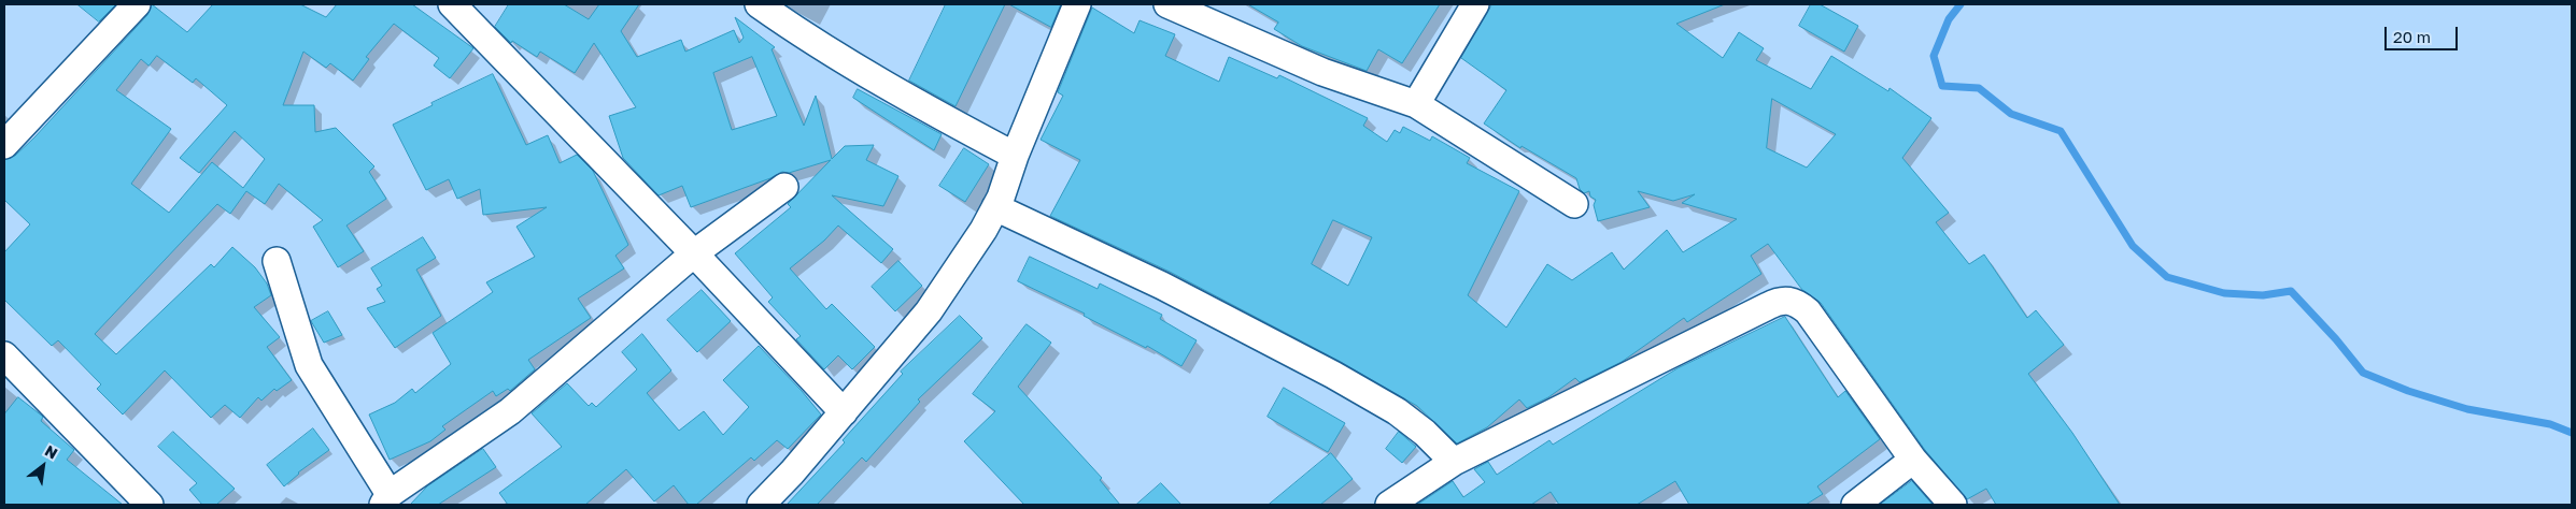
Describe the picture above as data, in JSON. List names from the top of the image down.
{
  "scale_bar": "20 m",
  "north": "top right"
}
